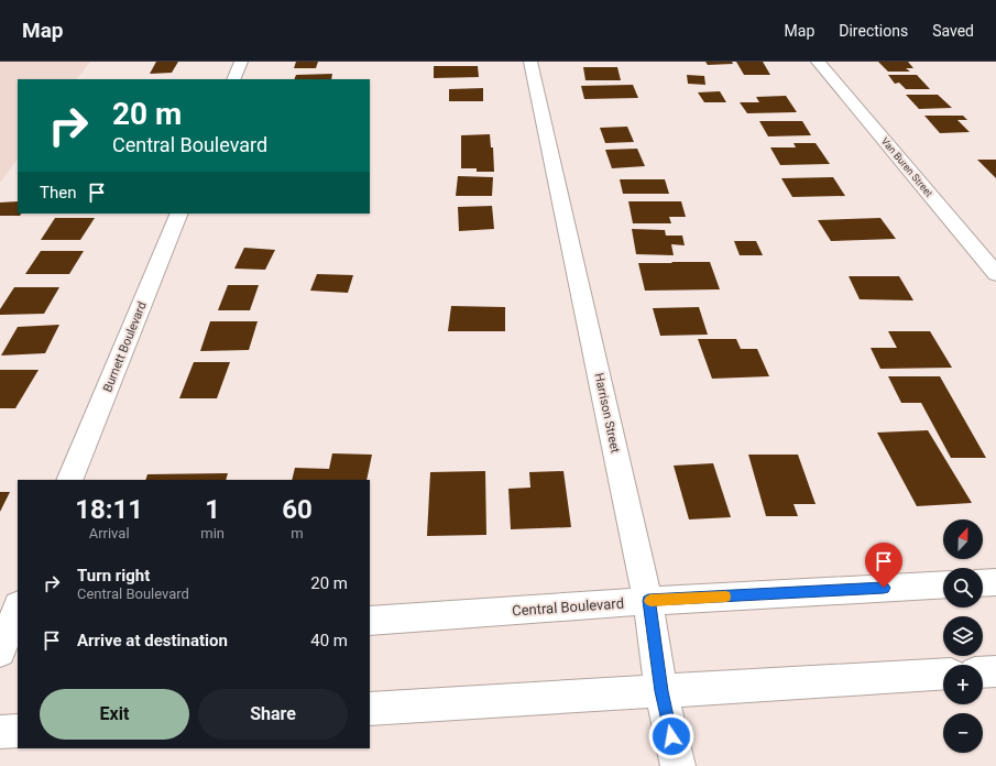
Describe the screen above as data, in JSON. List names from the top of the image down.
{
  "streets": {
    "street": [
      "Van Buren Street",
      "Burnett Boulevard",
      "Harrison Street",
      "Central Boulevard"
    ]
  },
  "crossings": [
    ["Harrison Street", "Central Boulevard"]
  ],
  "north": "top",
  "page": {
    "header": "Map",
    "nav": ["Map", "Directions", "Saved"],
    "turn": ["20 m", "Central Boulevard"],
    "then": "Then",
    "eta": [
      "18:11",
      "Arrival",
      "1",
      "min",
      "60",
      "m"
    ],
    "map_buttons": ["+", "−"],
    "list": [
      {
        "name": "Turn right",
        "note": "Central Boulevard",
        "value": "20 m"
      },
      {
        "name": "Arrive at destination",
        "value": "40 m"
      }
    ],
    "buttons": ["Exit", "Share"]
  }
}
